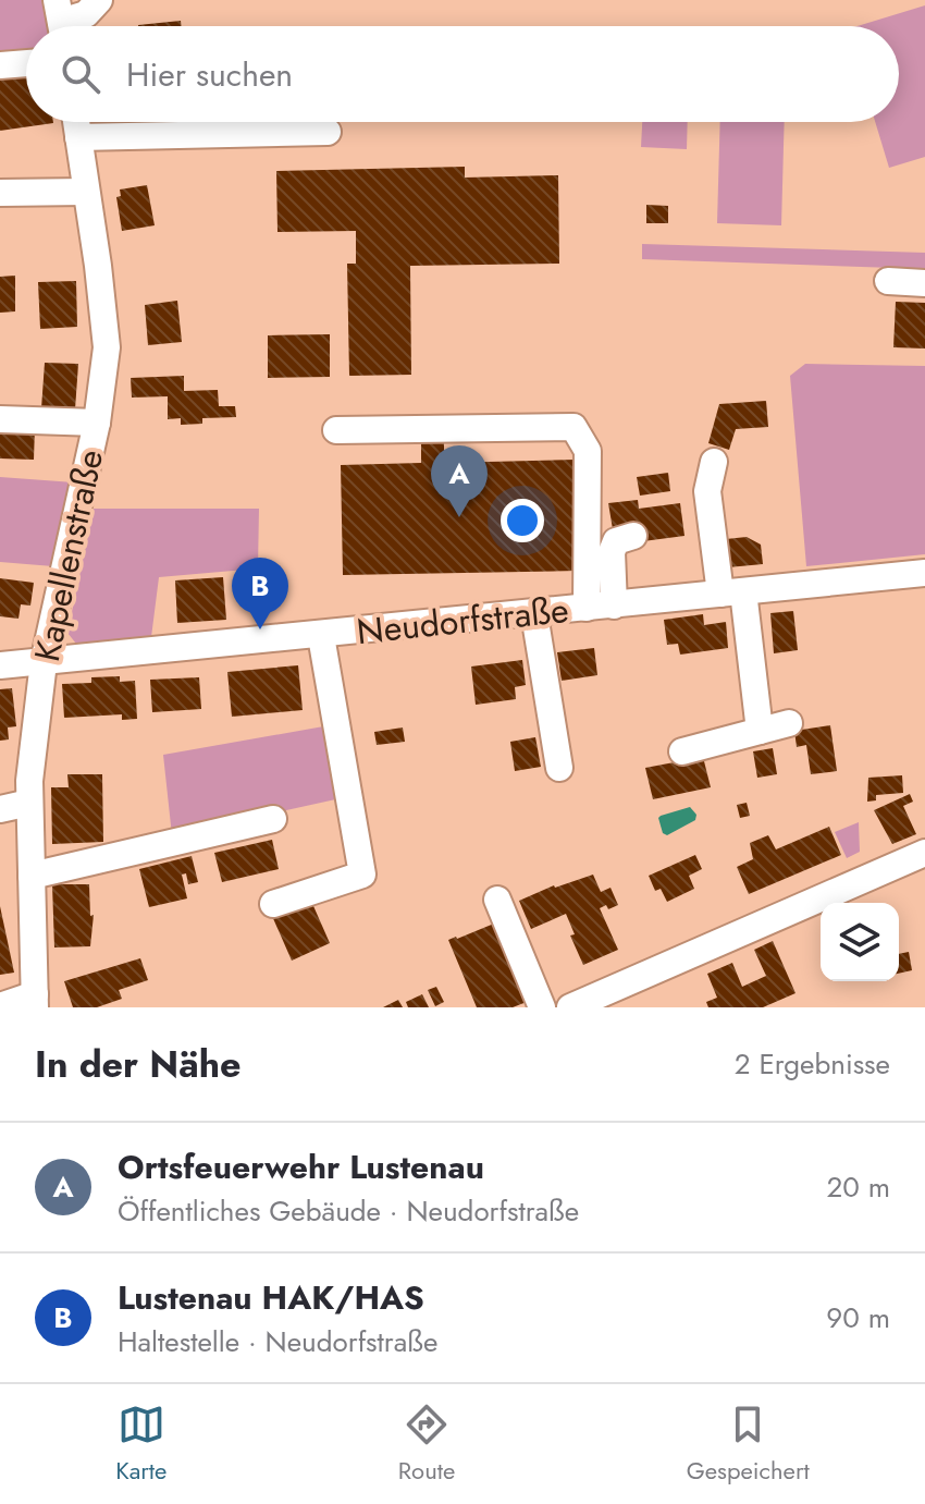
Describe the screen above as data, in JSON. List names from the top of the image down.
{
  "streets": {
    "street": ["Kapellenstraße", "Neudorfstraße"]
  },
  "crossings": [
    ["Kapellenstraße", "Neudorfstraße"]
  ],
  "page": {
    "search": "Hier suchen",
    "pins": ["A", "B"],
    "heading": ["In der Nähe", "2 Ergebnisse"],
    "list": [
      {
        "mark": "A",
        "name": "Ortsfeuerwehr Lustenau",
        "note": "Öffentliches Gebäude · Neudorfstraße",
        "value": "20 m"
      },
      {
        "mark": "B",
        "name": "Lustenau HAK/HAS",
        "note": "Haltestelle · Neudorfstraße",
        "value": "90 m"
      }
    ],
    "nav": ["Karte", "Route", "Gespeichert"]
  }
}
